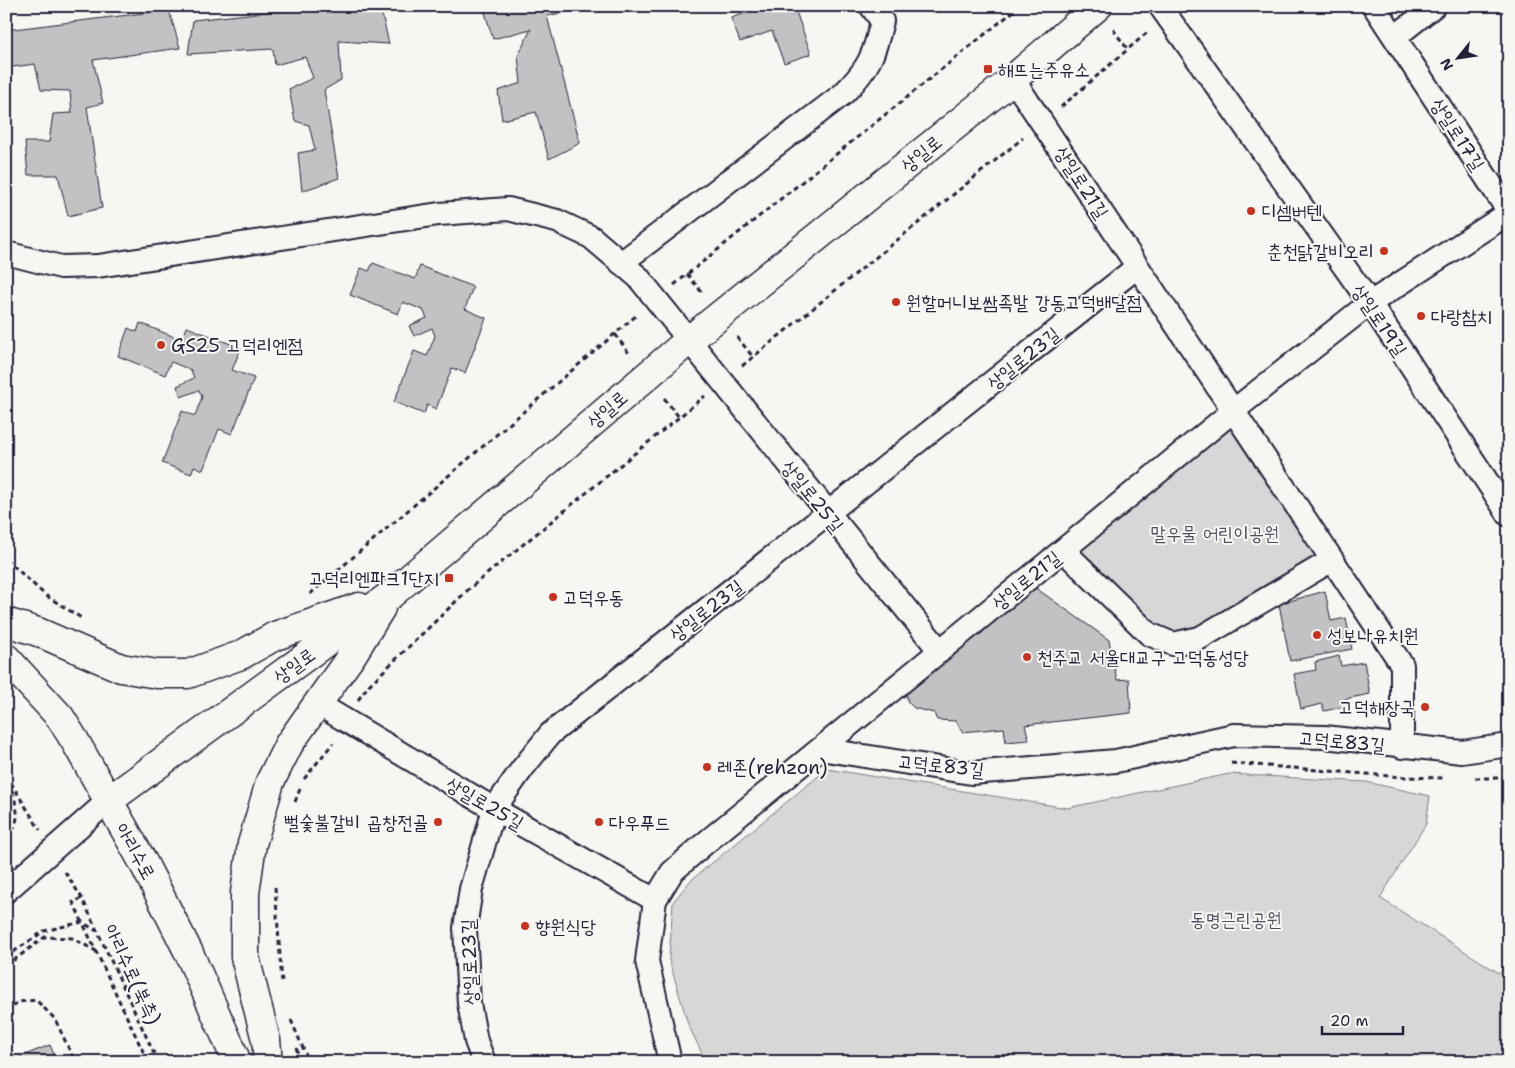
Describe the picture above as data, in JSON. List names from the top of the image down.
{
  "streets": {
    "main road": ["상일로", "아리수로"],
    "street": [
      "상일로17길",
      "상일로21길",
      "상일로19길",
      "상일로23길",
      "상일로25길",
      "고덕로83길"
    ],
    "path": ["아리수로(북측)"]
  },
  "crossings": [
    ["상일로", "상일로21길"],
    ["상일로", "상일로25길"],
    ["상일로", "아리수로"],
    ["상일로21길", "상일로23길"],
    ["상일로21길", "상일로25길"],
    ["상일로21길", "고덕로83길"],
    ["상일로23길", "상일로25길"]
  ],
  "parks": ["말우물 어린이공원", "동명근린공원"],
  "places": {
    "transit": ["해뜨는주유소", "고덕리엔파크1단지"],
    "other": [
      "디셈버텐",
      "춘천닭갈비오리",
      "원할머니보쌈족발 강동고덕배달점",
      "다랑참치",
      "GS25 고덕리엔점",
      "고덕우동",
      "성보나유치원",
      "천주교 서울대교구 고덕동성당",
      "고덕해장국",
      "레존(rehzon)",
      "뻘숯불갈비 곱창전골",
      "다우푸드",
      "향원식당"
    ]
  },
  "scale_bar": "20 m",
  "north": "bottom left"
}
